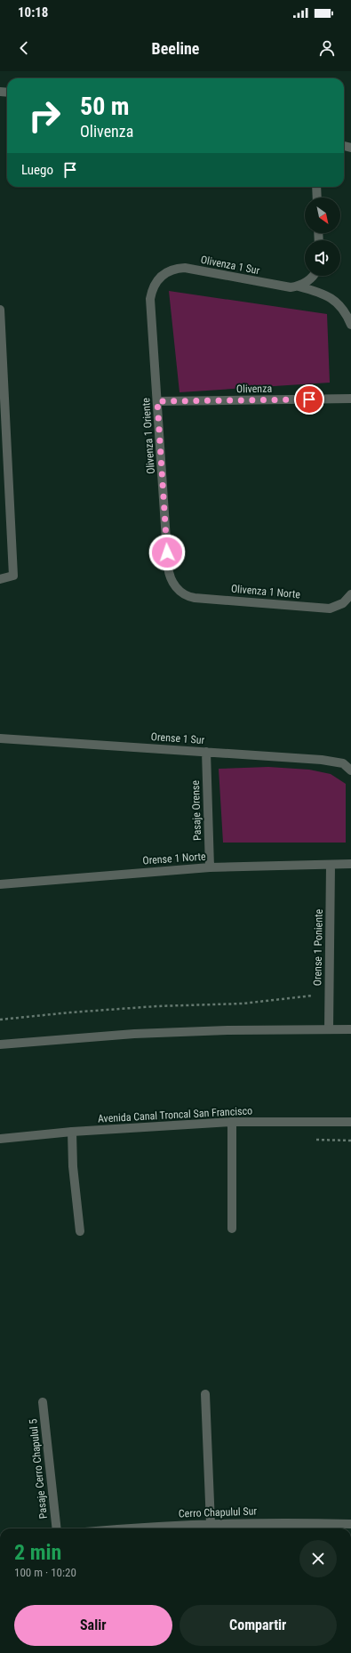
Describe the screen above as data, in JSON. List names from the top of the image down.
{
  "streets": {
    "street": [
      "Olivenza 1 Sur",
      "Olivenza",
      "Olivenza 1 Oriente",
      "Olivenza 1 Norte",
      "Orense 1 Sur",
      "Pasaje Orense",
      "Orense 1 Norte",
      "Orense 1 Poniente",
      "Avenida Canal Troncal San Francisco",
      "Pasaje Cerro Chapulul 5",
      "Cerro Chapulul Sur"
    ]
  },
  "crossings": [
    ["Olivenza 1 Sur", "Olivenza 1 Oriente"],
    ["Olivenza", "Olivenza 1 Oriente"],
    ["Olivenza 1 Oriente", "Olivenza 1 Norte"],
    ["Orense 1 Sur", "Pasaje Orense"],
    ["Pasaje Orense", "Orense 1 Norte"],
    ["Orense 1 Norte", "Orense 1 Poniente"]
  ],
  "north": "bottom right",
  "page": {
    "status": "10:18",
    "header": "Beeline",
    "turn": ["50 m", "Olivenza"],
    "then": "Luego",
    "heading": ["2 min", "100 m · 10:20"],
    "buttons": ["Salir", "Compartir"]
  }
}
